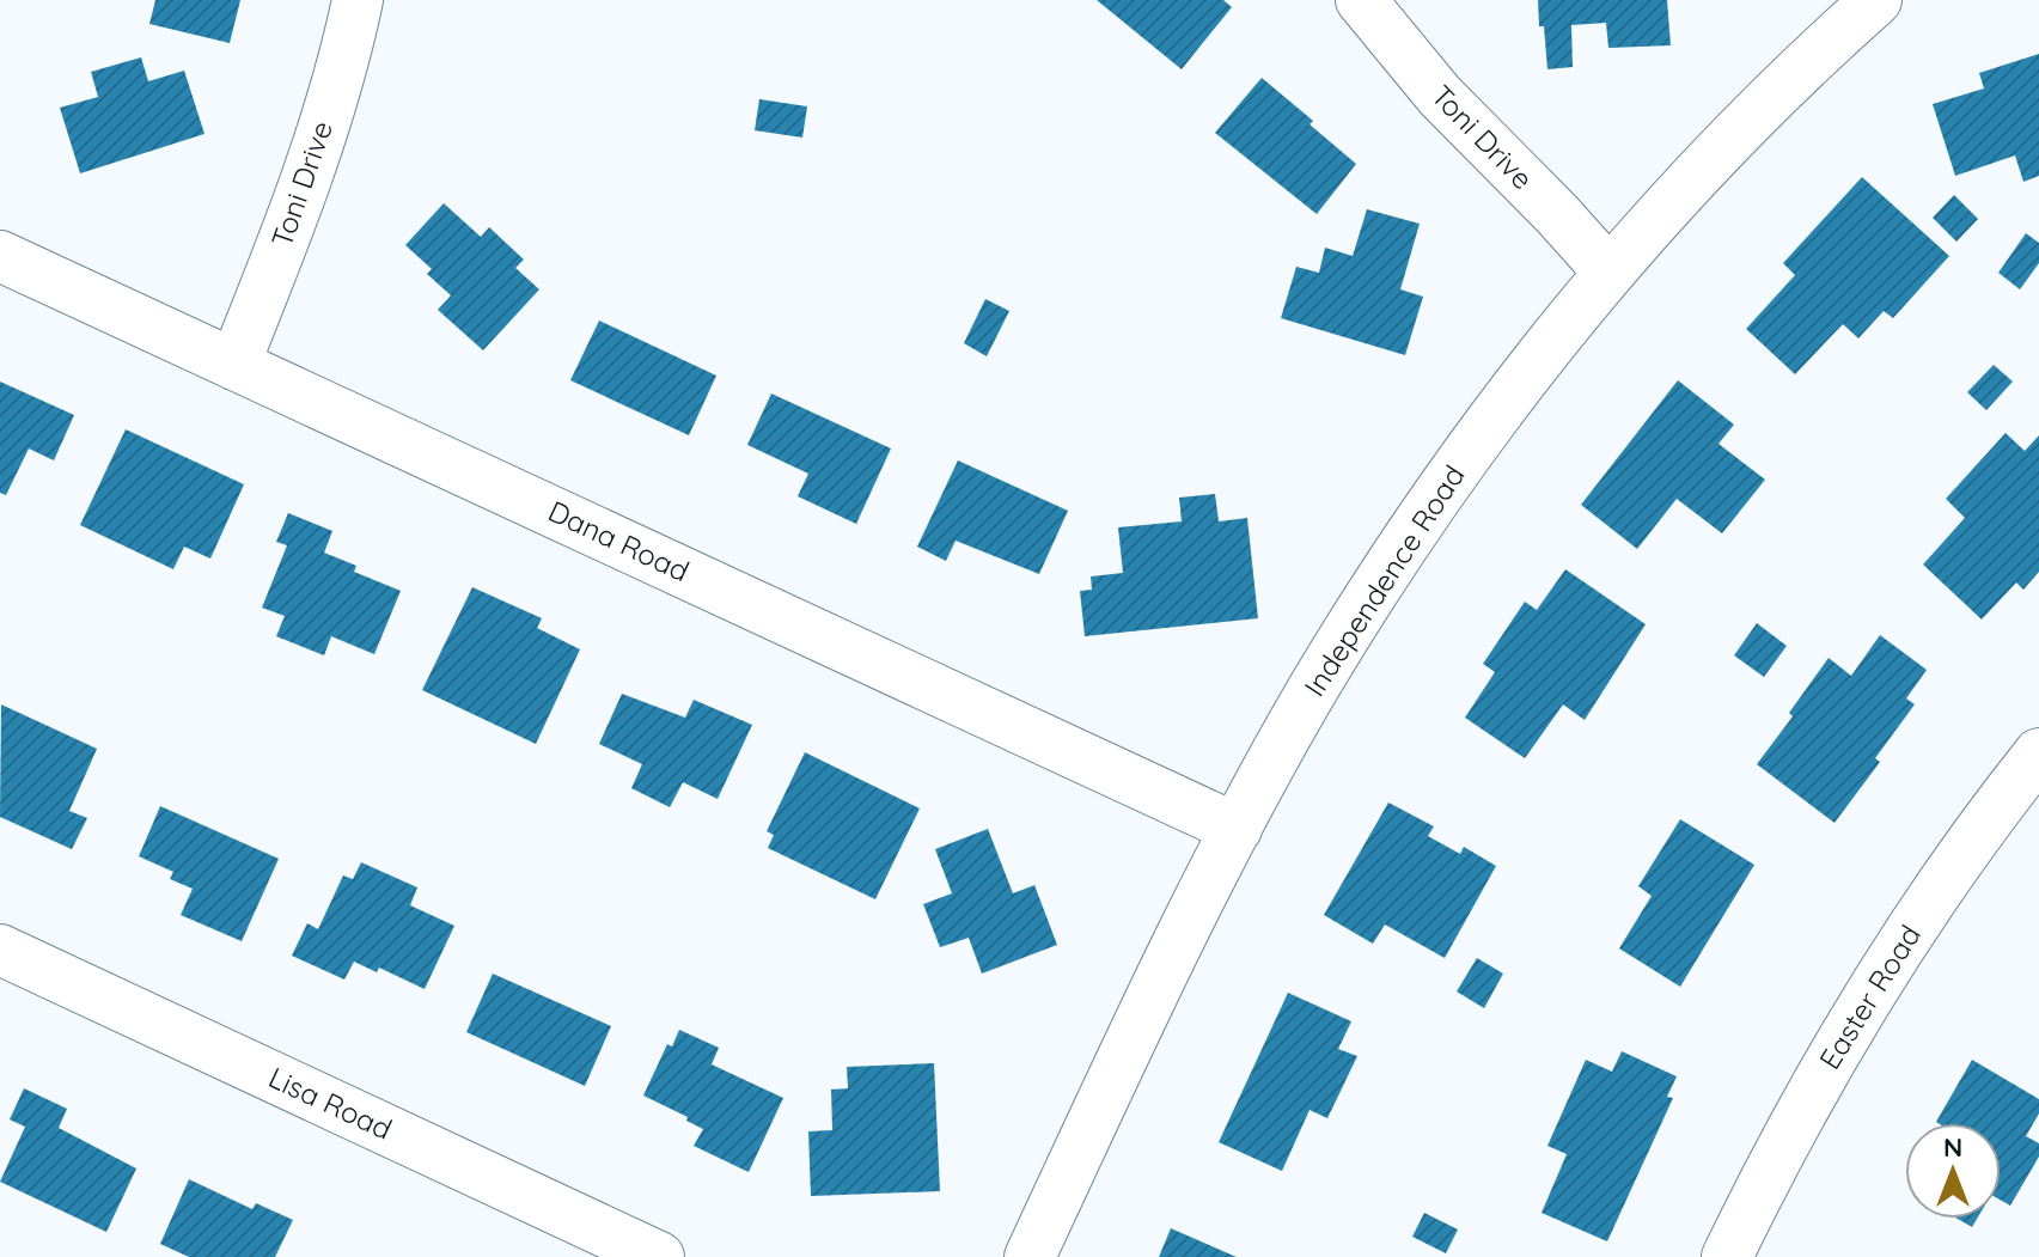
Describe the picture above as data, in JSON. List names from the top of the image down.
{
  "streets": {
    "street": [
      "Toni Drive",
      "Dana Road",
      "Independence Road",
      "Easter Road",
      "Lisa Road"
    ]
  },
  "crossings": [
    ["Toni Drive", "Dana Road"],
    ["Toni Drive", "Independence Road"],
    ["Dana Road", "Independence Road"]
  ],
  "north": "top"
}
